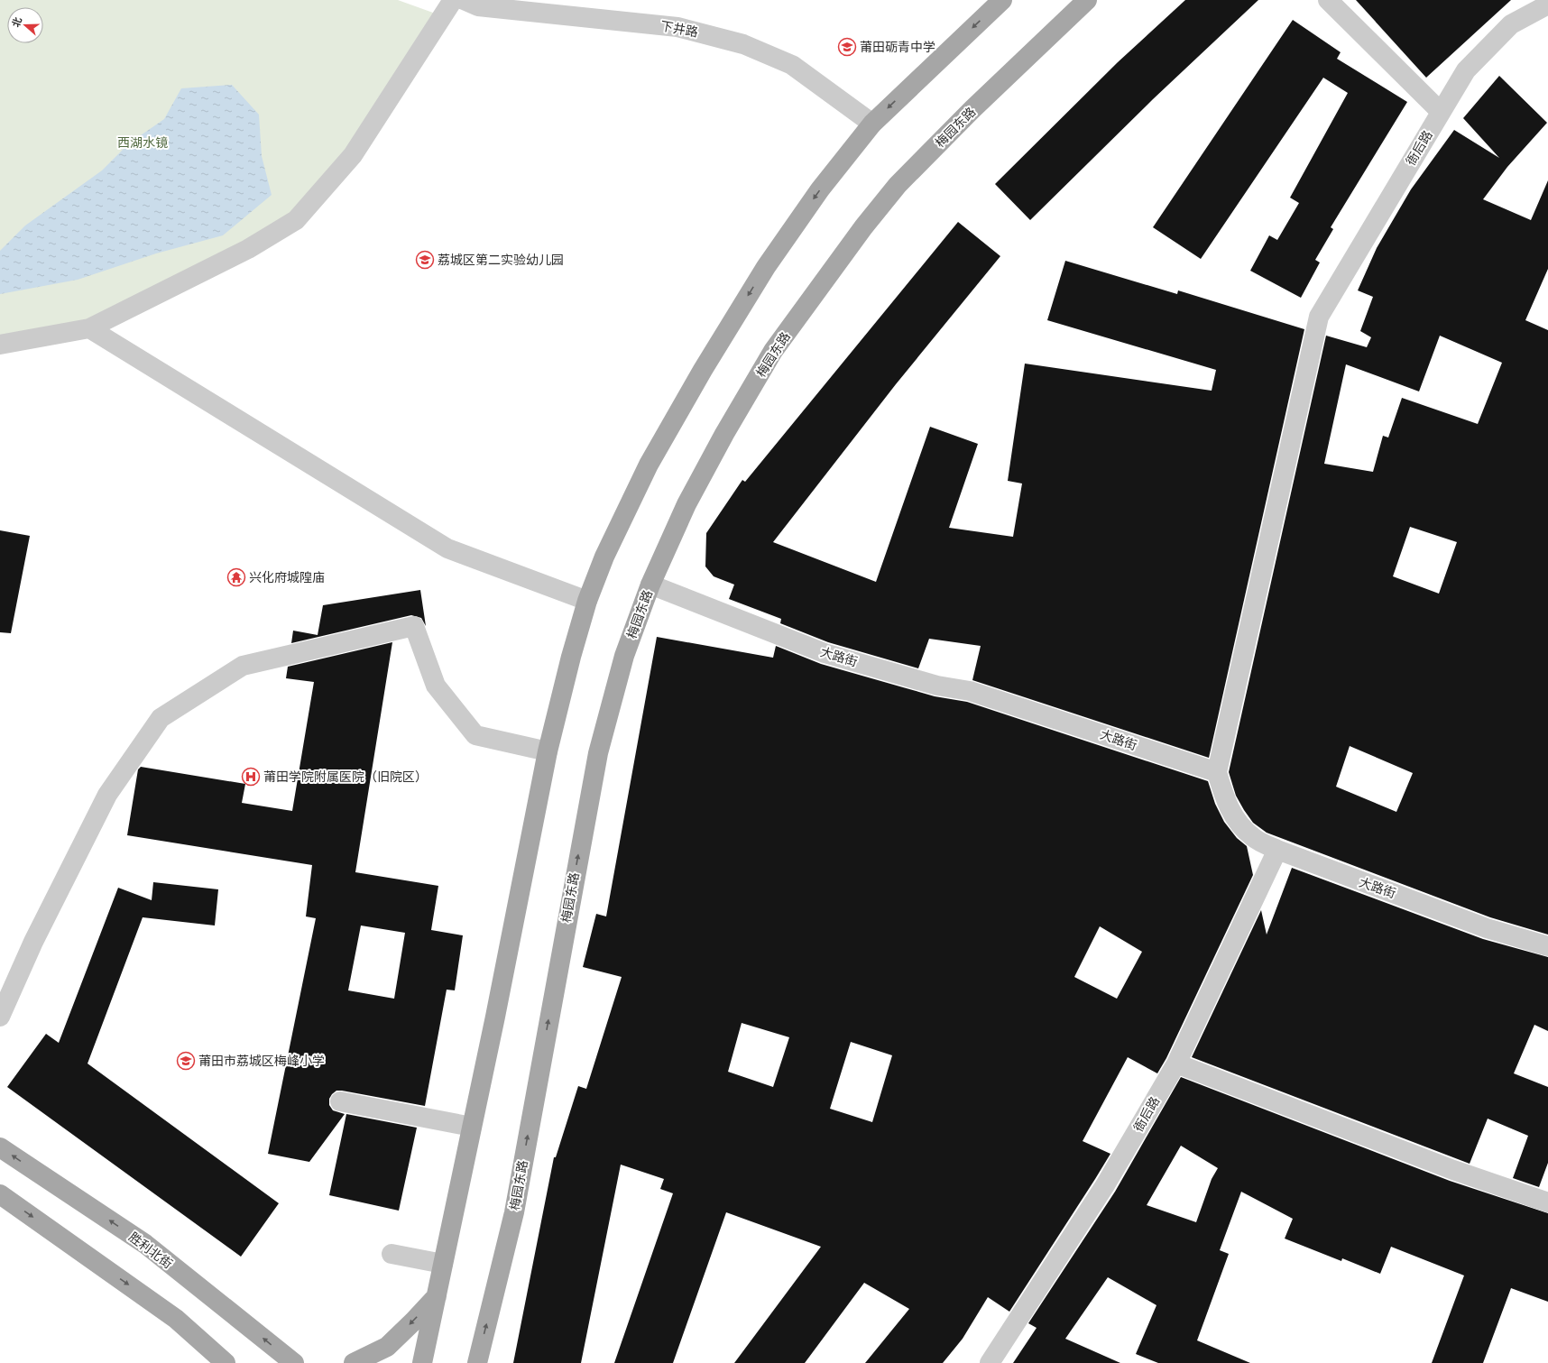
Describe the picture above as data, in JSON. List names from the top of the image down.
{
  "streets": {
    "main road": ["梅园东路", "胜利北街"],
    "street": ["下井路", "衙后路", "大路街"]
  },
  "crossings": [
    ["梅园东路", "大路街"],
    ["衙后路", "大路街"]
  ],
  "parks": ["西湖水镜"],
  "places": {
    "school or university": ["莆田砺青中学", "荔城区第二实验幼儿园", "莆田市荔城区梅峰小学"],
    "temple": ["兴化府城隍庙"],
    "hospital": ["莆田学院附属医院（旧院区）"]
  },
  "north": "left"
}
